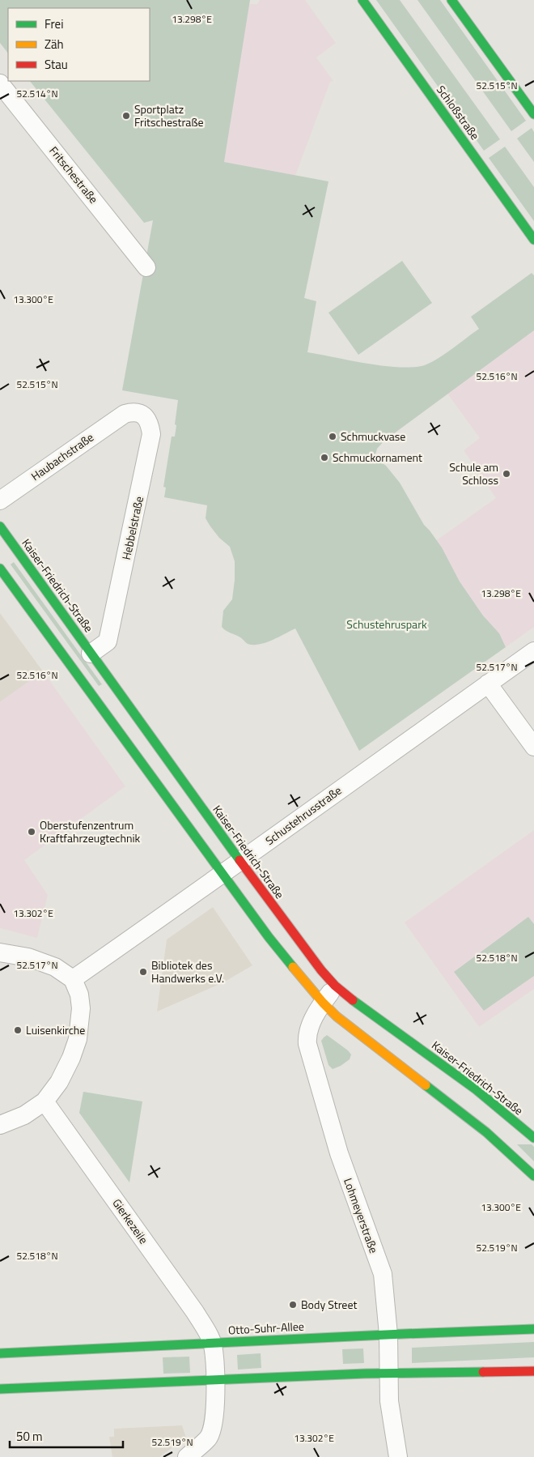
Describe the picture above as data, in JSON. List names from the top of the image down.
{
  "streets": {
    "main road": ["Schloßstraße", "Kaiser-Friedrich-Straße", "Otto-Suhr-Allee"],
    "street": [
      "Fritschestraße",
      "Haubachstraße",
      "Hebbelstraße",
      "Schustehrusstraße",
      "Lohmeyerstraße",
      "Gierkezeile"
    ]
  },
  "crossings": [
    ["Haubachstraße", "Hebbelstraße"],
    ["Hebbelstraße", "Kaiser-Friedrich-Straße"],
    ["Kaiser-Friedrich-Straße", "Schustehrusstraße"],
    ["Kaiser-Friedrich-Straße", "Lohmeyerstraße"],
    ["Lohmeyerstraße", "Otto-Suhr-Allee"],
    ["Gierkezeile", "Otto-Suhr-Allee"]
  ],
  "parks": ["Schustehruspark"],
  "places": [
    "Sportplatz Fritschestraße",
    "Schmuckvase",
    "Schmuckornament",
    "Schule am Schloss",
    "Oberstufenzentrum Kraftfahrzeugtechnik",
    "Bibliotek des Handwerks e.V.",
    "Luisenkirche",
    "Body Street"
  ],
  "legend": ["Frei", "Zäh", "Stau"],
  "scale_bar": "50 m",
  "coordinates": [
    "13.298°E",
    "52.515°N",
    "52.514°N",
    "13.300°E",
    "52.516°N",
    "52.517°N",
    "13.302°E",
    "52.518°N",
    "52.519°N"
  ]
}
